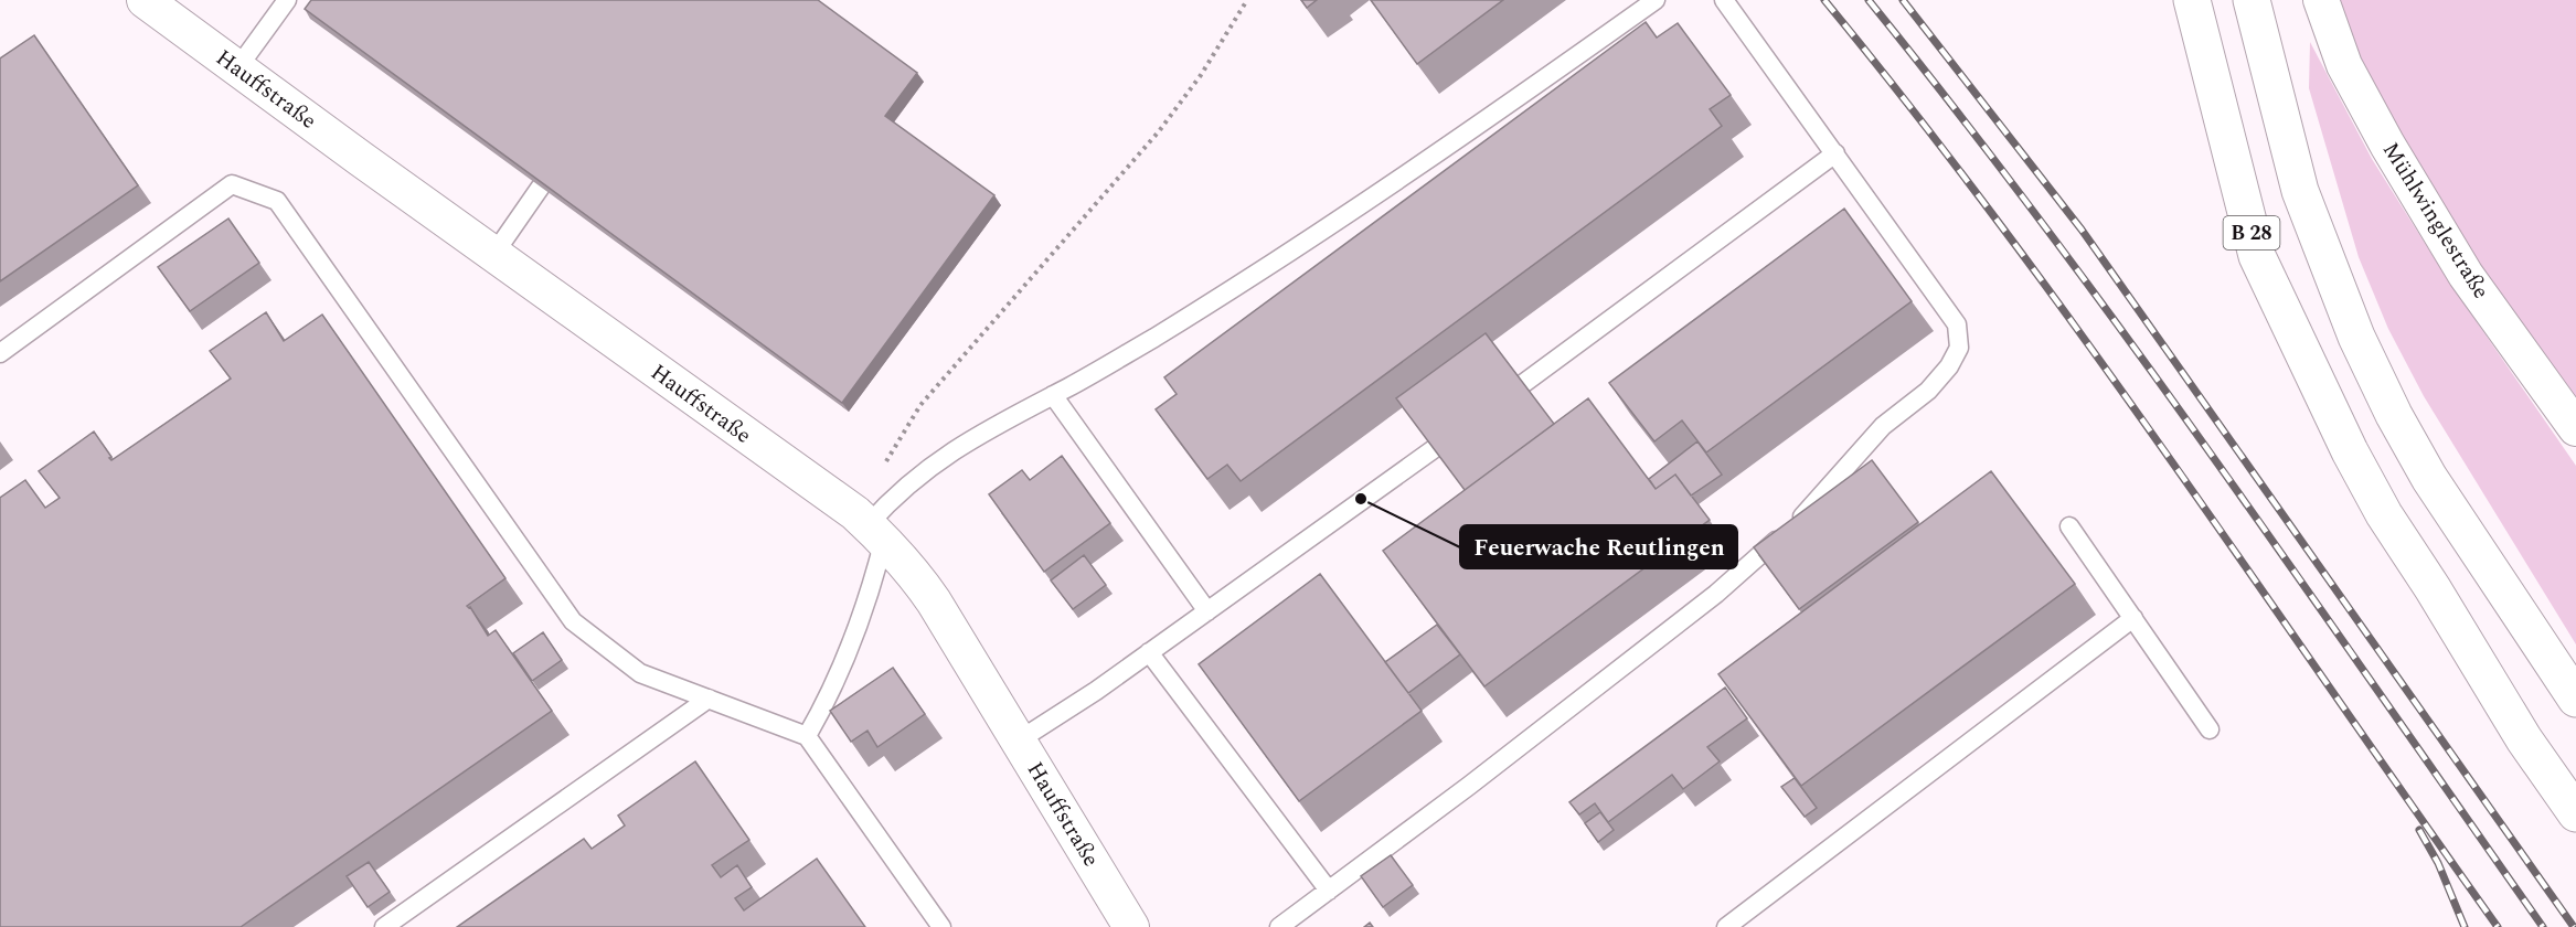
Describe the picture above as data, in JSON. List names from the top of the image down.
{
  "streets": {
    "highway": ["B 28"],
    "street": ["Hauffstraße", "Mühlwinglestraße"]
  },
  "places": ["Feuerwache Reutlingen"]
}
